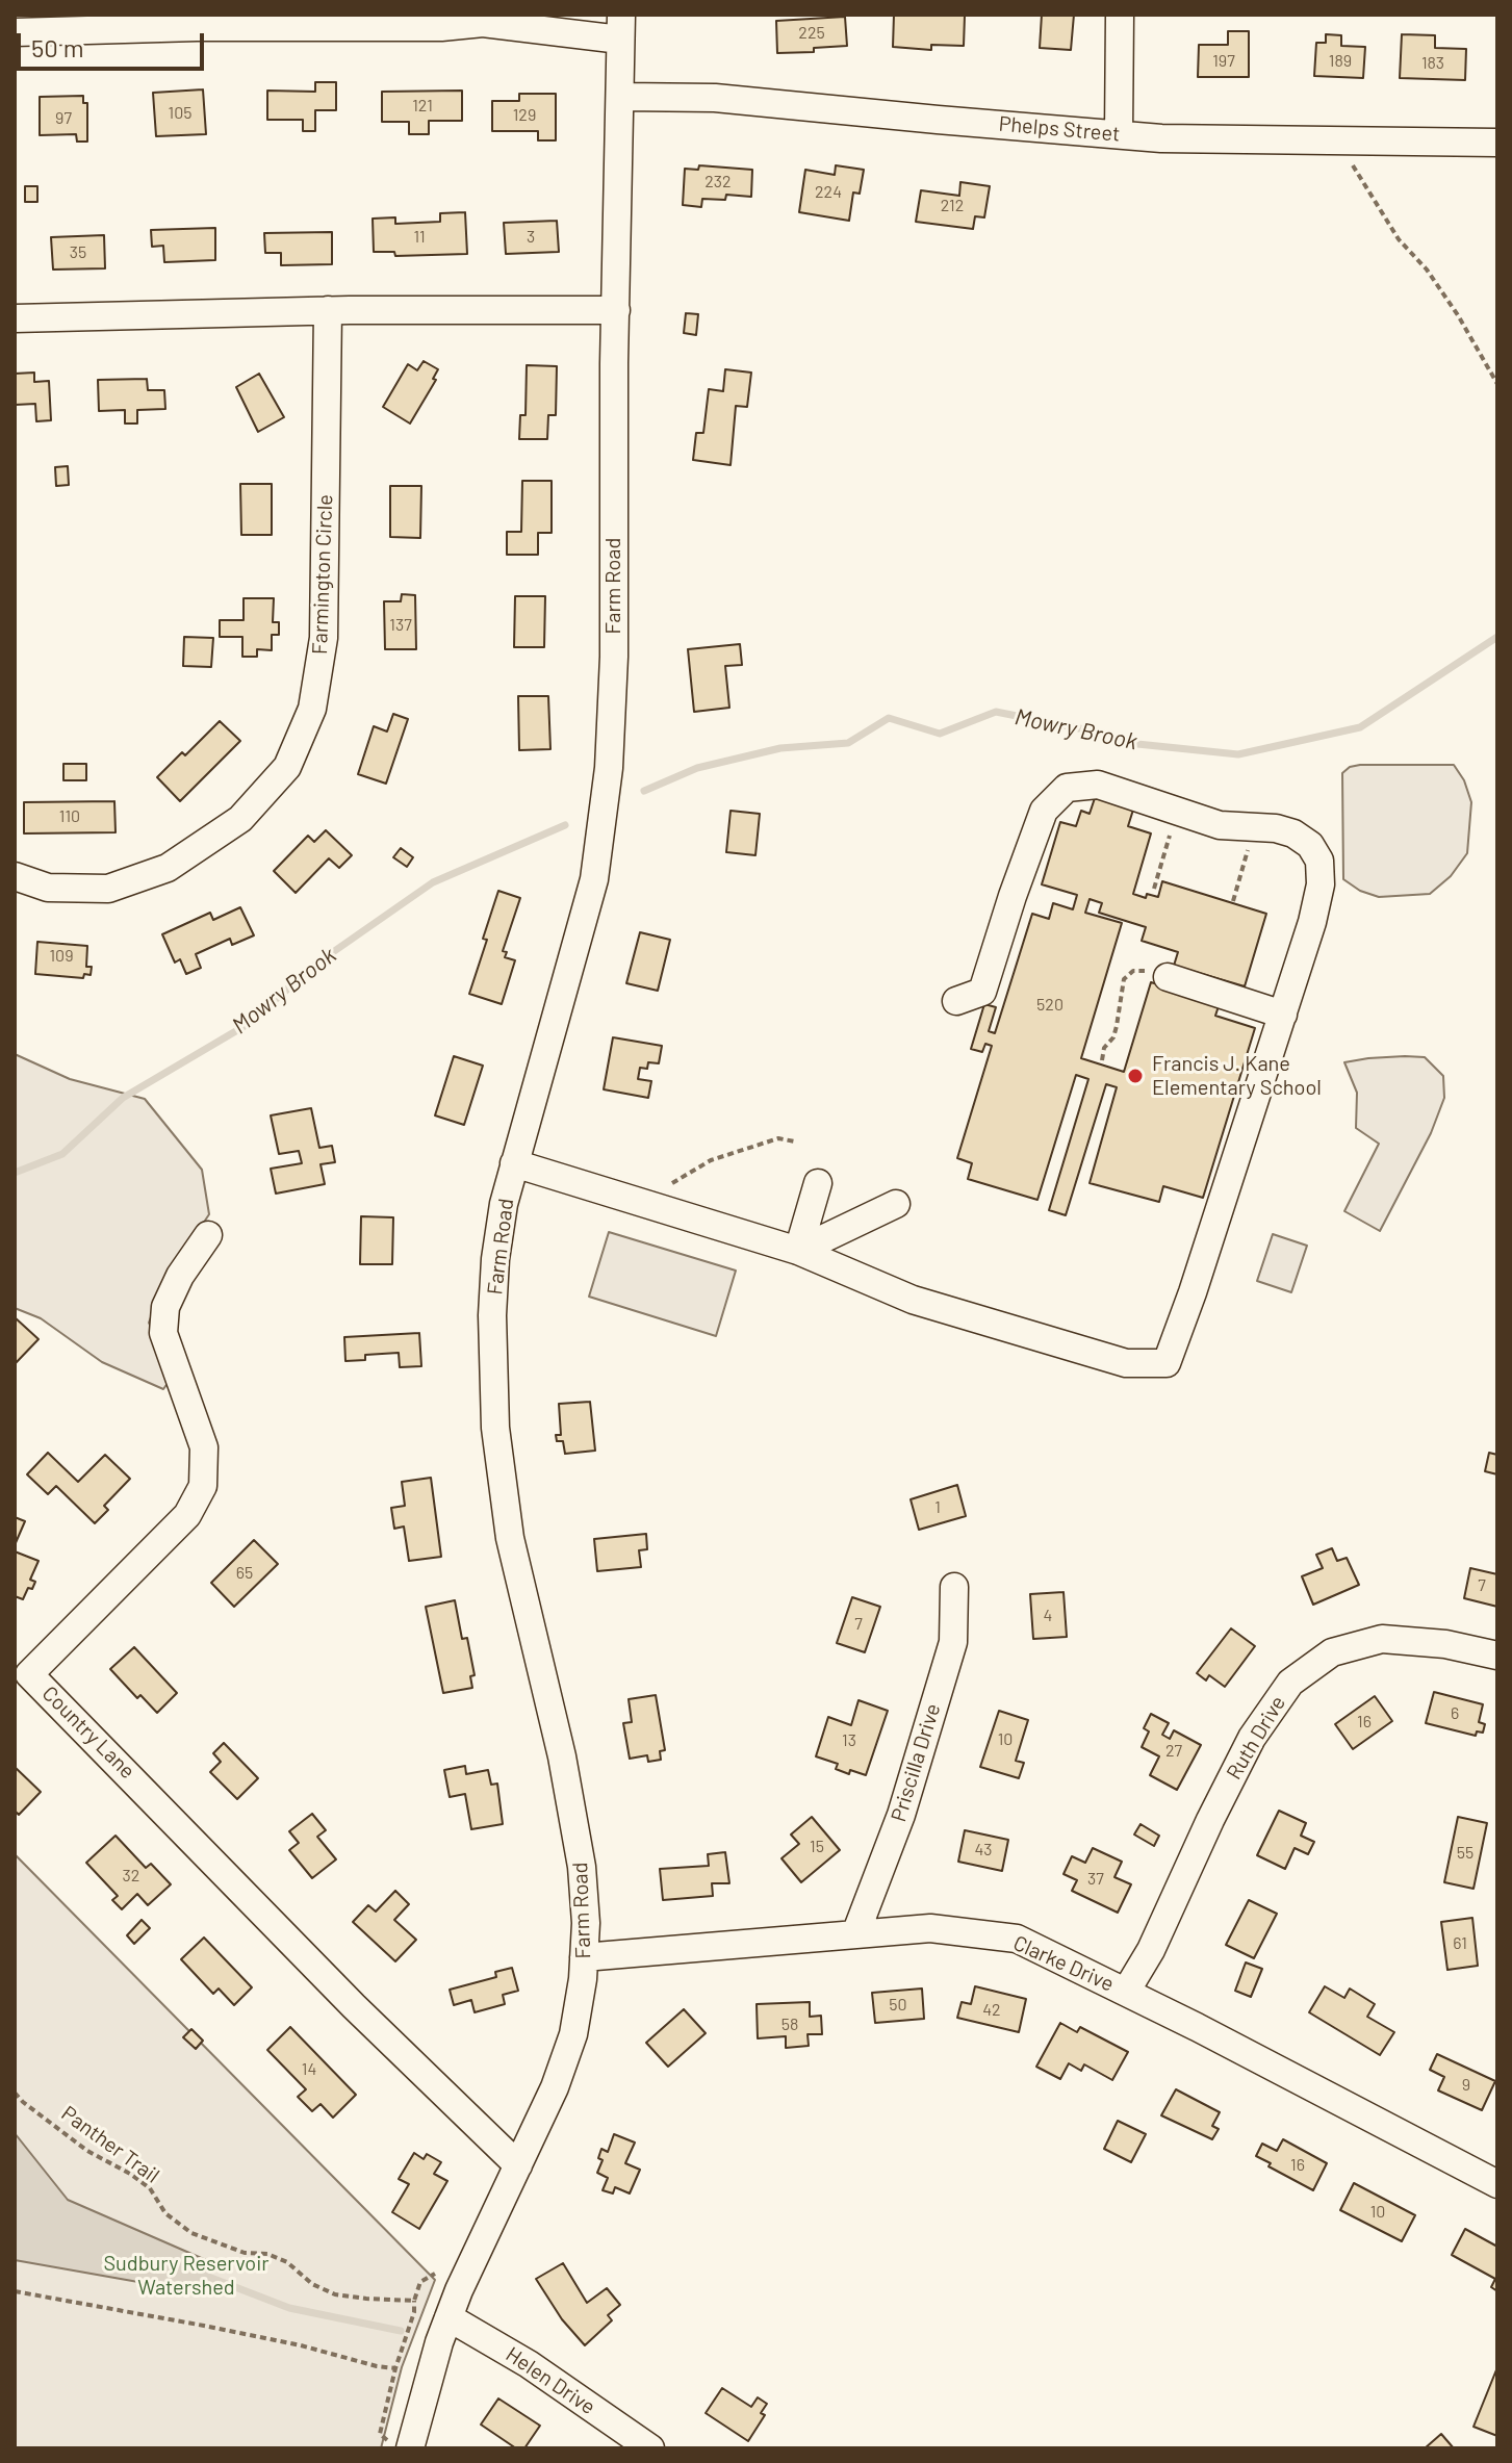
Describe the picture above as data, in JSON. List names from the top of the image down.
{
  "streets": {
    "street": [
      "Phelps Street",
      "Farmington Circle",
      "Farm Road",
      "Country Lane",
      "Ruth Drive",
      "Priscilla Drive",
      "Clarke Drive",
      "Helen Drive"
    ],
    "path": ["Panther Trail"]
  },
  "crossings": [
    ["Phelps Street", "Farm Road"],
    ["Farm Road", "Country Lane"],
    ["Farm Road", "Clarke Drive"],
    ["Farm Road", "Helen Drive"],
    ["Ruth Drive", "Clarke Drive"],
    ["Priscilla Drive", "Clarke Drive"]
  ],
  "water": ["Mowry Brook"],
  "parks": ["Sudbury Reservoir Watershed"],
  "places": ["Francis J. Kane Elementary School"],
  "house_numbers": [
    "225",
    "197",
    "189",
    "183",
    "121",
    "105",
    "129",
    "97",
    "232",
    "224",
    "212",
    "11",
    "3",
    "35",
    "137",
    "110",
    "109",
    "520",
    "1",
    "65",
    "7",
    "4",
    "7",
    "6",
    "16",
    "10",
    "13",
    "27",
    "15",
    "43",
    "55",
    "32",
    "37",
    "61",
    "50",
    "42",
    "58",
    "14",
    "9",
    "16",
    "10"
  ],
  "scale_bar": "50 m"
}
